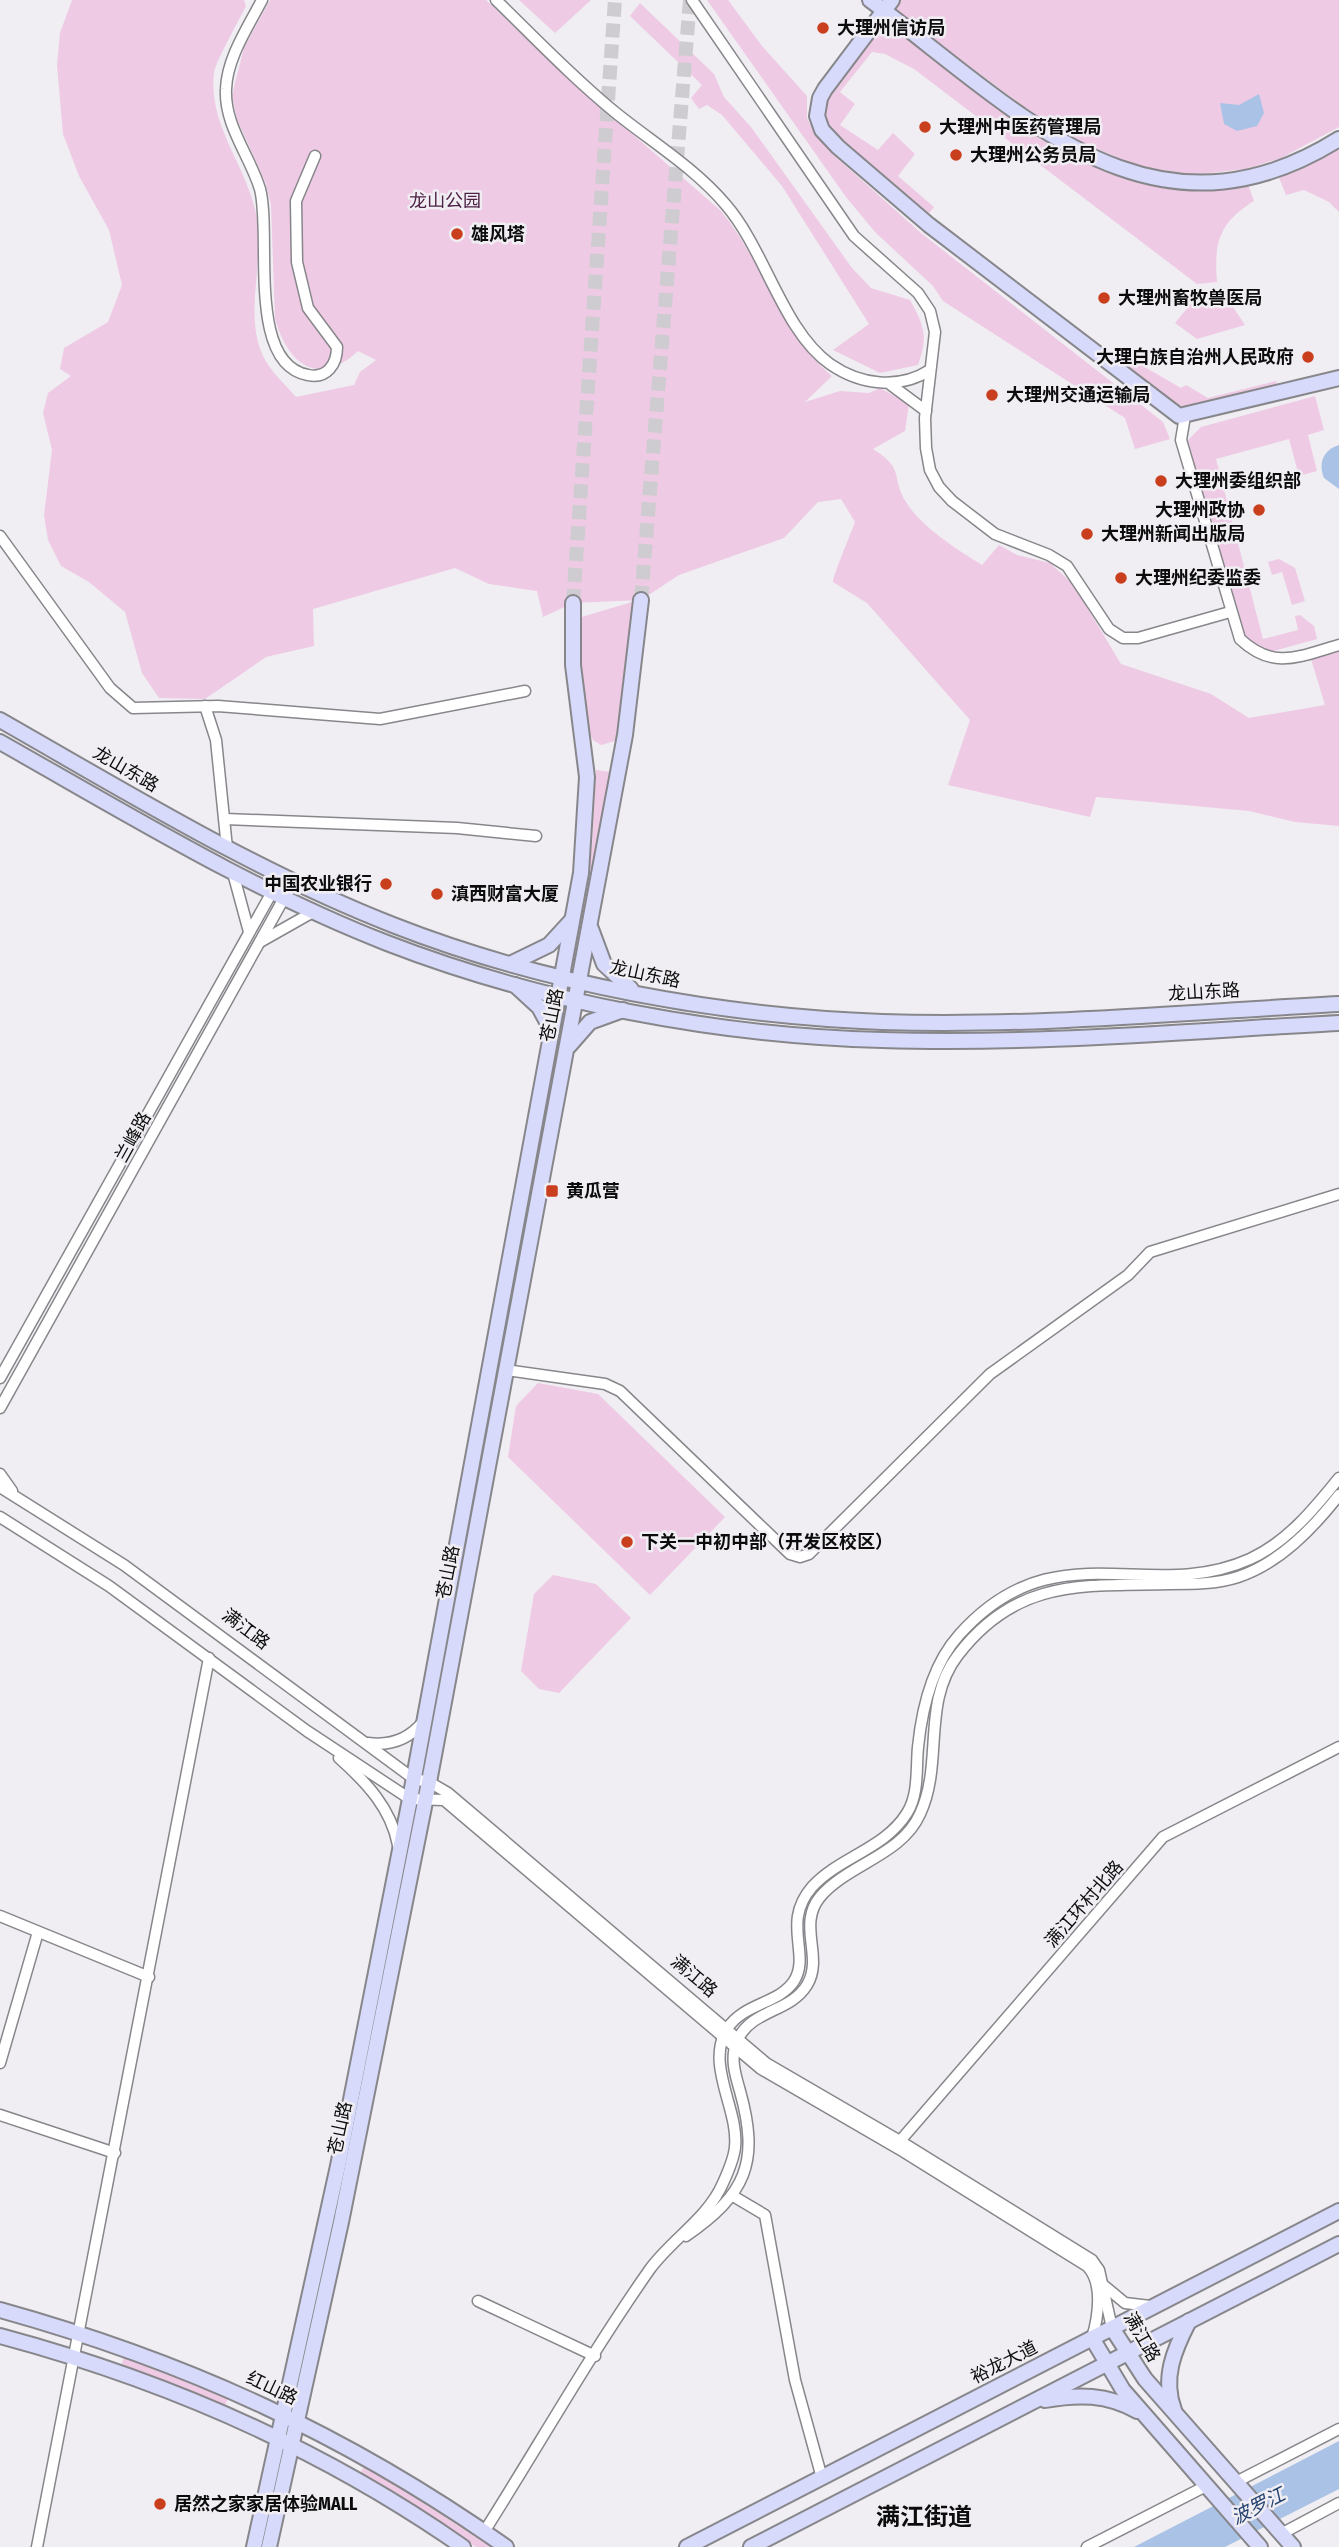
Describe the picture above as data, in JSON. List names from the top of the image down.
{
  "streets": {
    "main road": [
      "龙山东路",
      "苍山路",
      "满江路",
      "裕龙大道",
      "红山路"
    ],
    "street": ["兰峰路", "满江环村北路"]
  },
  "crossings": [
    ["龙山东路", "苍山路"],
    ["龙山东路", "兰峰路"],
    ["苍山路", "满江路"],
    ["苍山路", "红山路"],
    ["满江路", "满江环村北路"],
    ["满江路", "裕龙大道"]
  ],
  "districts": ["满江街道"],
  "water": ["波罗江"],
  "parks": ["龙山公园"],
  "places": {
    "other": [
      "大理州信访局",
      "大理州中医药管理局",
      "大理州公务员局",
      "雄风塔",
      "大理州畜牧兽医局",
      "大理白族自治州人民政府",
      "大理州交通运输局",
      "大理州委组织部",
      "大理州政协",
      "大理州新闻出版局",
      "大理州纪委监委",
      "中国农业银行",
      "滇西财富大厦",
      "下关一中初中部（开发区校区）",
      "居然之家家居体验MALL"
    ],
    "transit": ["黄瓜营"]
  }
}
